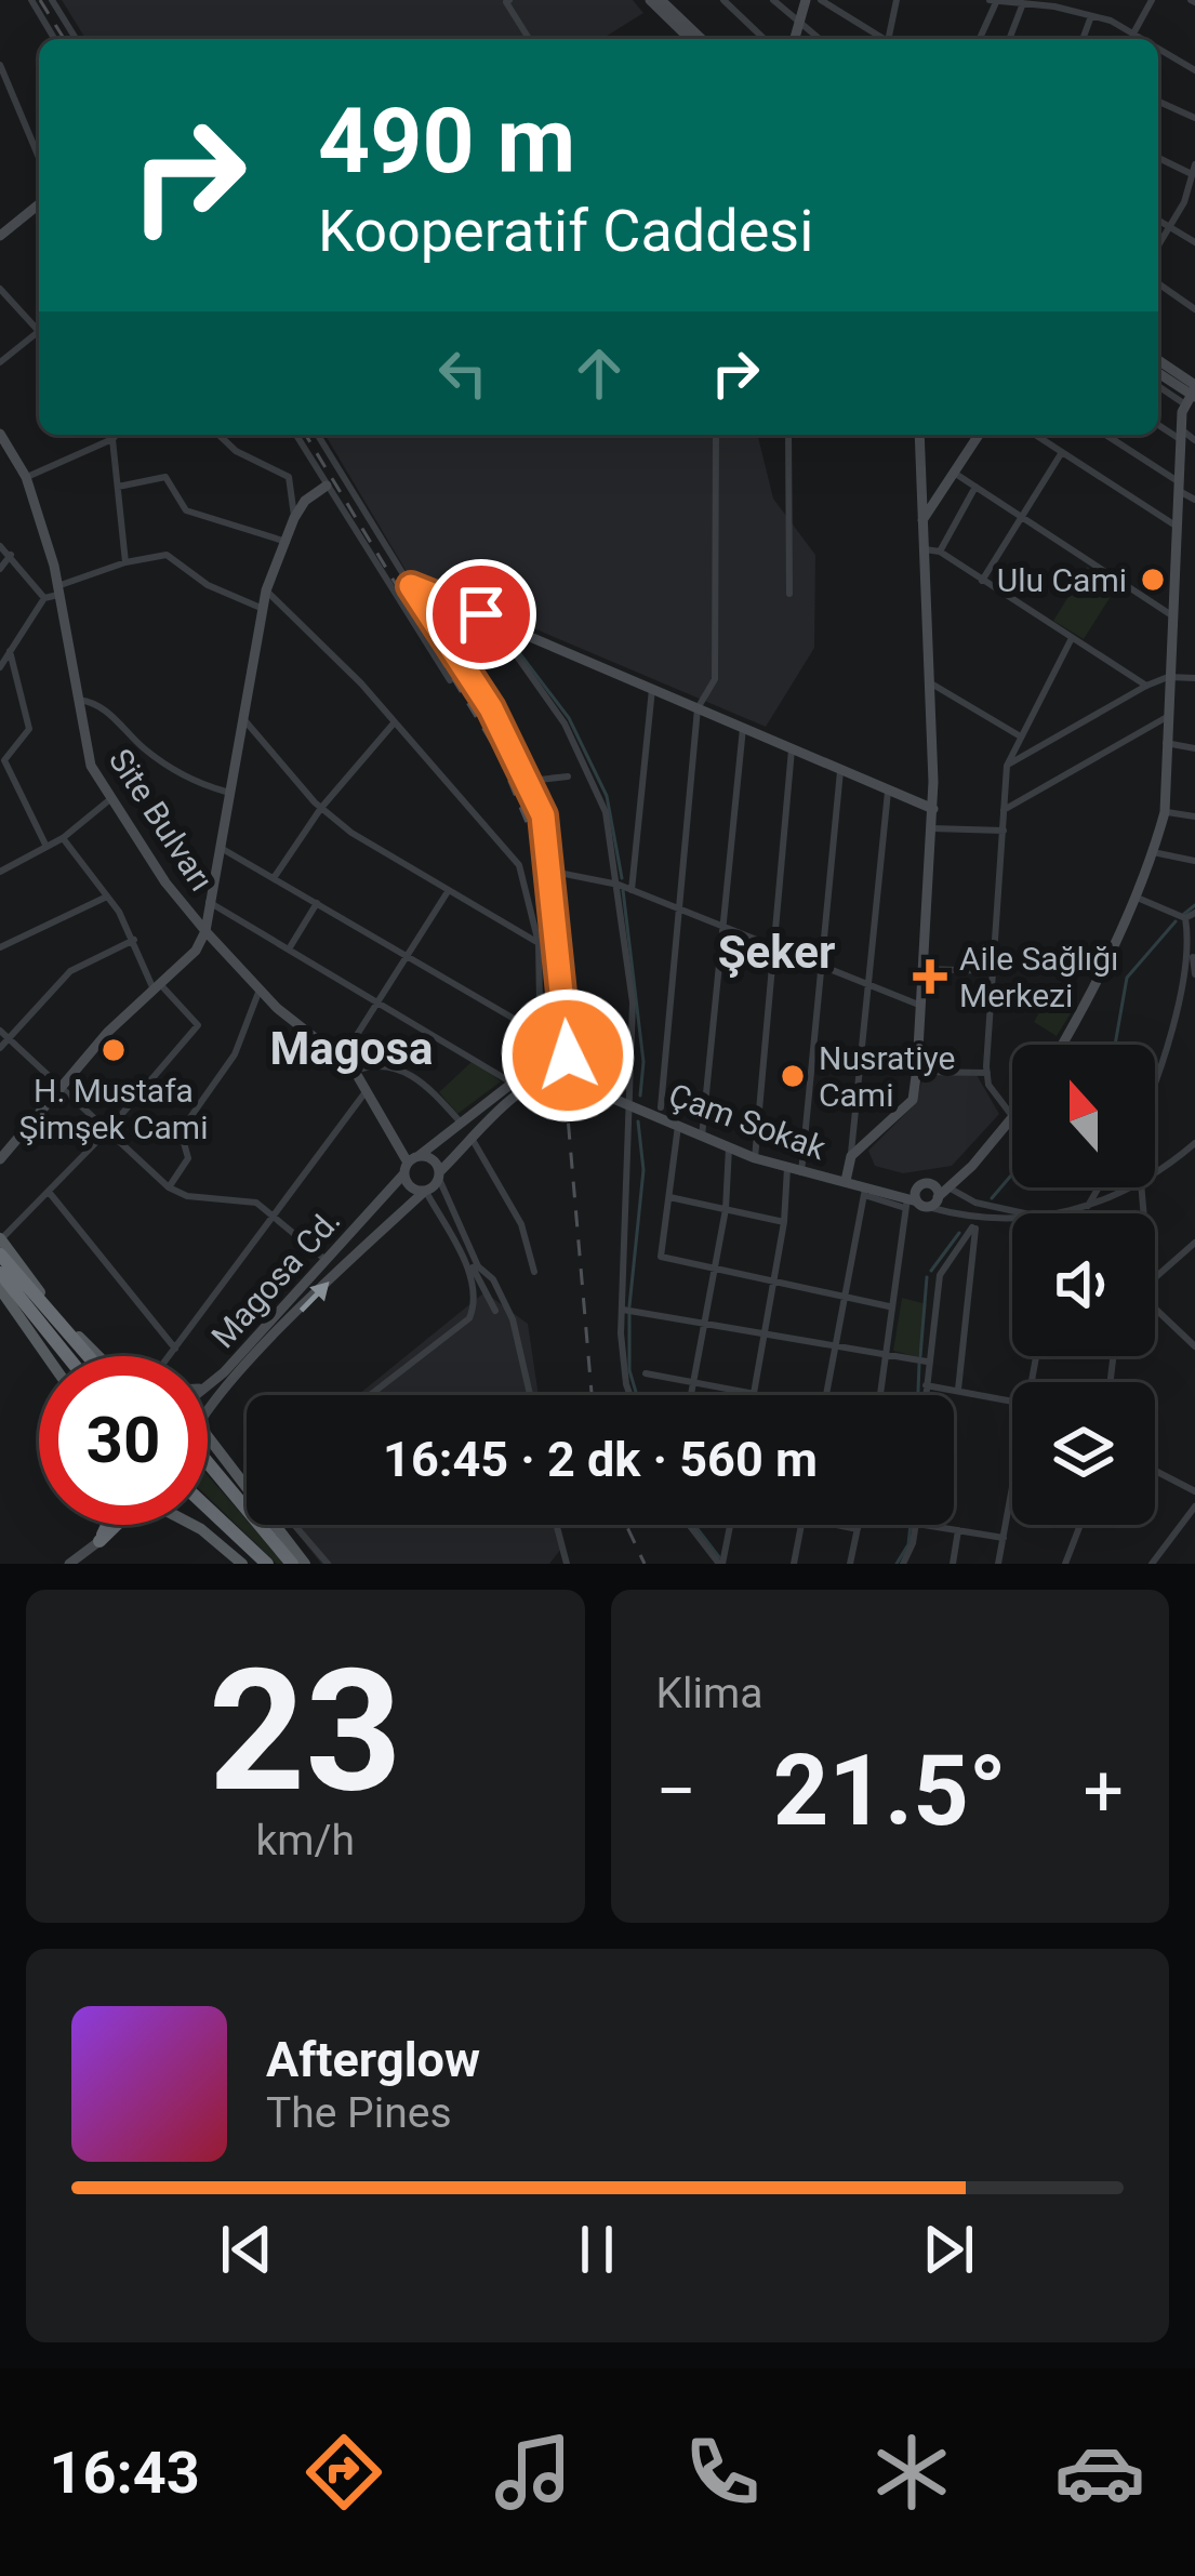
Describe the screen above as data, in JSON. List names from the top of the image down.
{
  "streets": {
    "street": ["Site Bulvarı", "Çam Sokak", "Magosa Cd."]
  },
  "crossings": [
    ["Site Bulvarı", "Magosa Cd."]
  ],
  "districts": ["Şeker", "Magosa"],
  "places": {
    "other": ["Ulu Cami", "H. Mustafa Şimşek Cami", "Nusratiye Cami"],
    "health": ["Aile Sağlığı Merkezi"]
  },
  "north": "top",
  "page": {
    "turn": ["490 m", "Kooperatif Caddesi"],
    "limit": "30",
    "trip": "16:45 · 2 dk · 560 m",
    "tile": [
      ["23", "km/h"],
      "Klima"
    ],
    "heat": ["−", "21.5°", "+"],
    "song": ["Afterglow", "The Pines"],
    "tabs": "16:43"
  }
}
